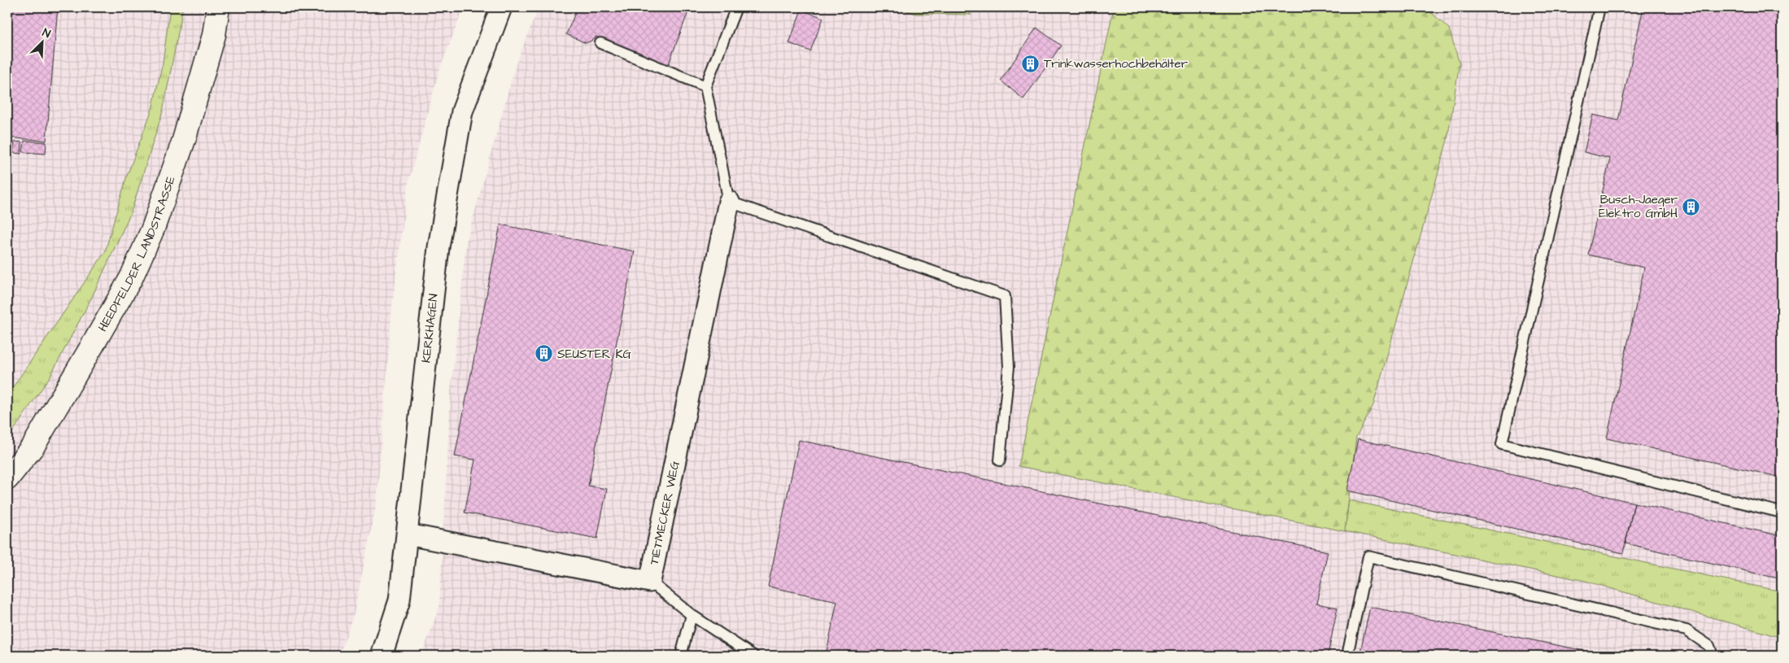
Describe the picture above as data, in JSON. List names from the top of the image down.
{
  "streets": {
    "main road": ["HEEDFELDER LANDSTRASSE"],
    "street": ["KERKHAGEN", "TIETMECKER WEG"]
  },
  "crossings": [
    ["KERKHAGEN", "TIETMECKER WEG"]
  ],
  "places": {
    "building": ["Trinkwasserhochbehälter", "Busch-Jaeger Elektro GmbH", "SEUSTER KG"]
  },
  "north": "top right"
}
